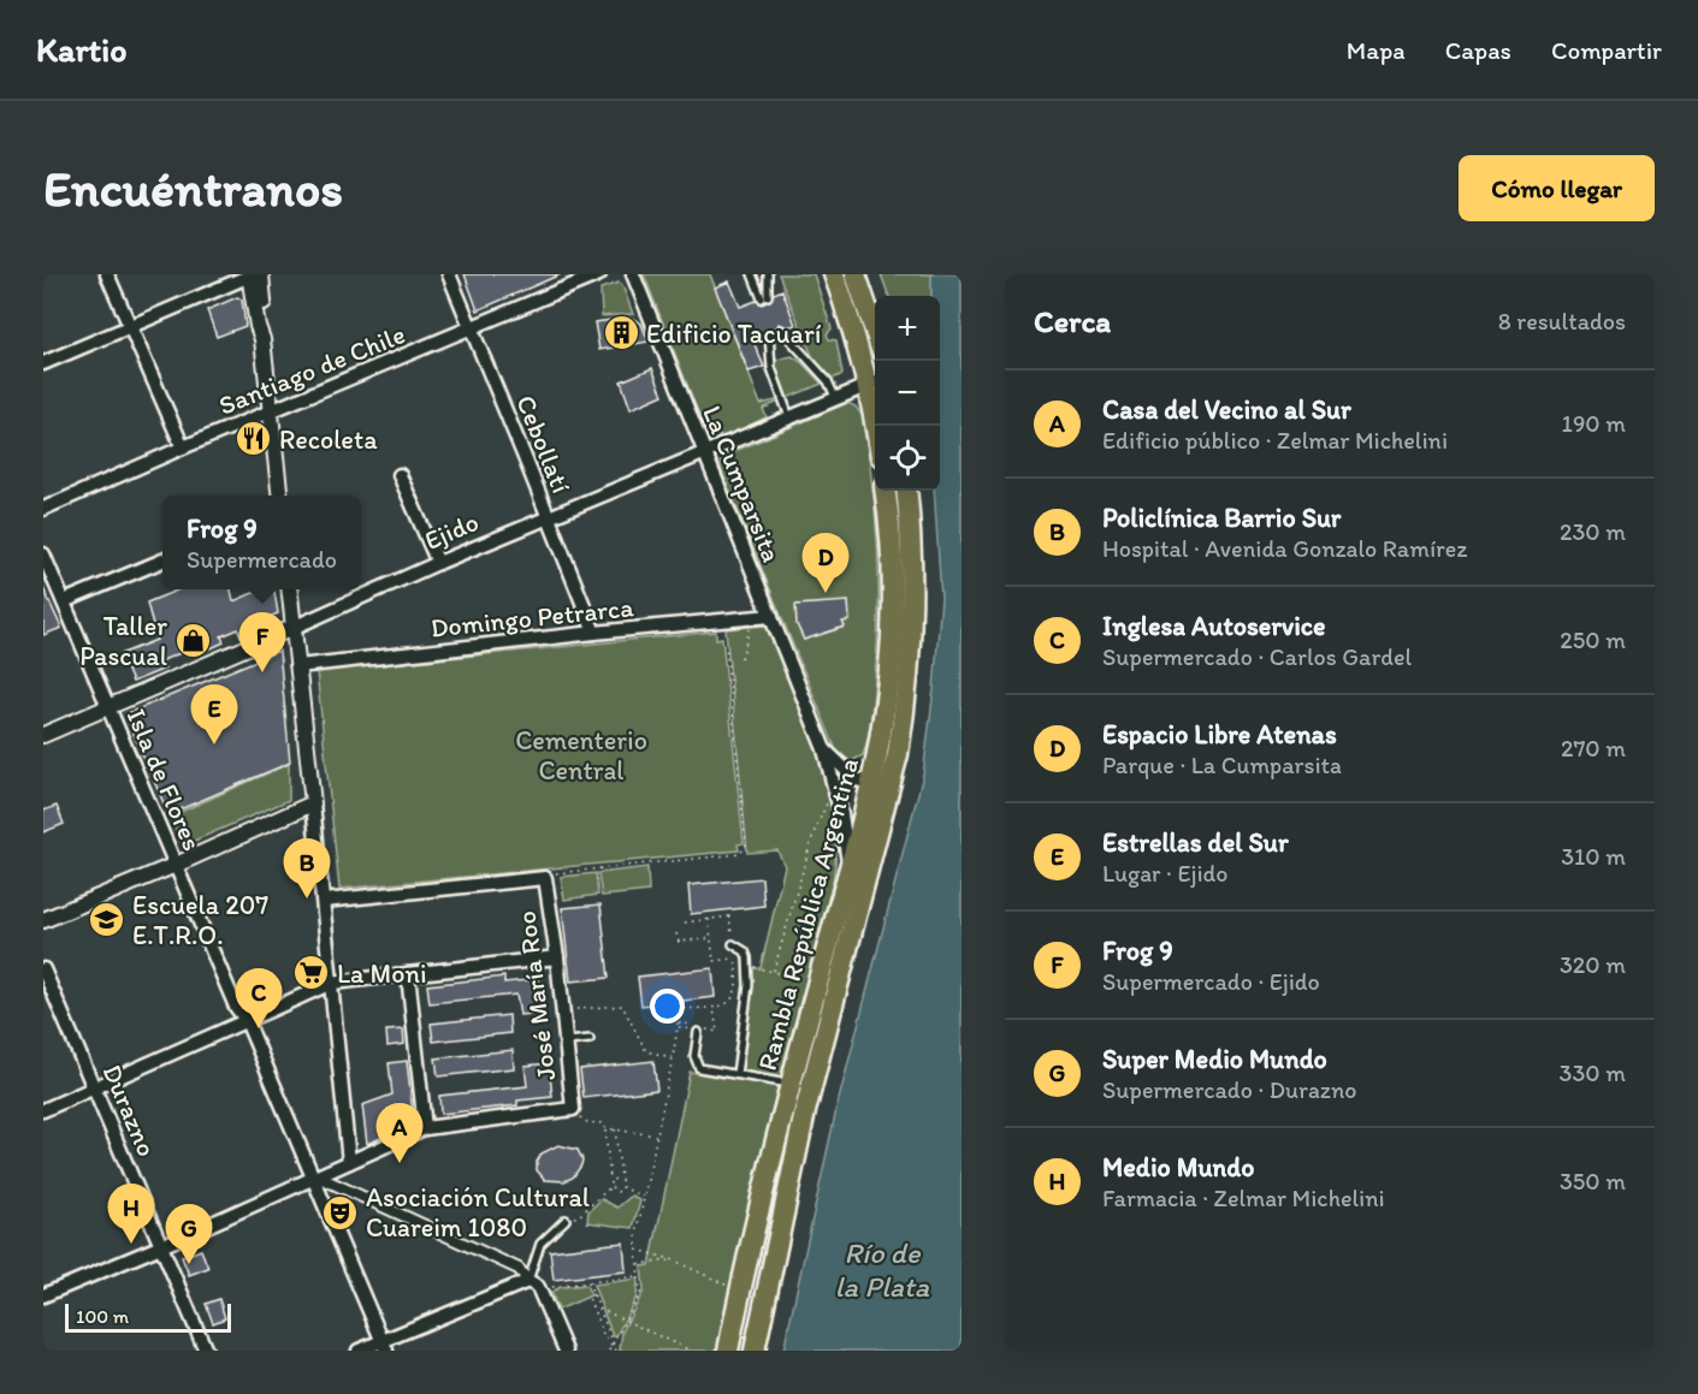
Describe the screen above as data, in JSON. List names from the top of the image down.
{
  "streets": {
    "main road": ["Rambla República Argentina"],
    "street": [
      "Santiago de Chile",
      "Cebollatí",
      "La Cumparsita",
      "Ejido",
      "Domingo Petrarca",
      "Isla de Flores",
      "José María Roo",
      "Durazno"
    ]
  },
  "crossings": [
    ["Santiago de Chile", "Cebollatí"],
    ["Cebollatí", "Ejido"],
    ["Cebollatí", "Domingo Petrarca"],
    ["La Cumparsita", "Ejido"],
    ["La Cumparsita", "Domingo Petrarca"],
    ["La Cumparsita", "Rambla República Argentina"],
    ["Ejido", "Isla de Flores"]
  ],
  "water": ["Río de la Plata"],
  "parks": ["Cementerio Central"],
  "places": {
    "building": ["Edificio Tacuarí"],
    "restaurant": ["Recoleta"],
    "shop": ["Taller Pascual"],
    "school or university": ["Escuela 207 E.T.R.O."],
    "supermarket": ["La Moni"],
    "theatre": ["Asociación Cultural Cuareim 1080"]
  },
  "scale_bar": "100 m",
  "page": {
    "header": "Kartio",
    "nav": ["Mapa", "Capas", "Compartir"],
    "buttons": "Cómo llegar",
    "title": "Encuéntranos",
    "heading": ["Cerca", "8 resultados"],
    "map_buttons": ["+", "−"],
    "list": [
      {
        "mark": "A",
        "name": "Casa del Vecino al Sur",
        "note": "Edificio público · Zelmar Michelini",
        "value": "190 m"
      },
      {
        "mark": "B",
        "name": "Policlínica Barrio Sur",
        "note": "Hospital · Avenida Gonzalo Ramírez",
        "value": "230 m"
      },
      {
        "mark": "C",
        "name": "Inglesa Autoservice",
        "note": "Supermercado · Carlos Gardel",
        "value": "250 m"
      },
      {
        "mark": "D",
        "name": "Espacio Libre Atenas",
        "note": "Parque · La Cumparsita",
        "value": "270 m"
      },
      {
        "mark": "E",
        "name": "Estrellas del Sur",
        "note": "Lugar · Ejido",
        "value": "310 m"
      },
      {
        "mark": "F",
        "name": "Frog 9",
        "note": "Supermercado · Ejido",
        "value": "320 m"
      },
      {
        "mark": "G",
        "name": "Super Medio Mundo",
        "note": "Supermercado · Durazno",
        "value": "330 m"
      },
      {
        "mark": "H",
        "name": "Medio Mundo",
        "note": "Farmacia · Zelmar Michelini",
        "value": "350 m"
      }
    ],
    "popup": ["Frog 9", "Supermercado"],
    "pins": [
      "D",
      "F",
      "E",
      "B",
      "C",
      "A",
      "H",
      "G"
    ],
    "scale": "100 m"
  }
}
